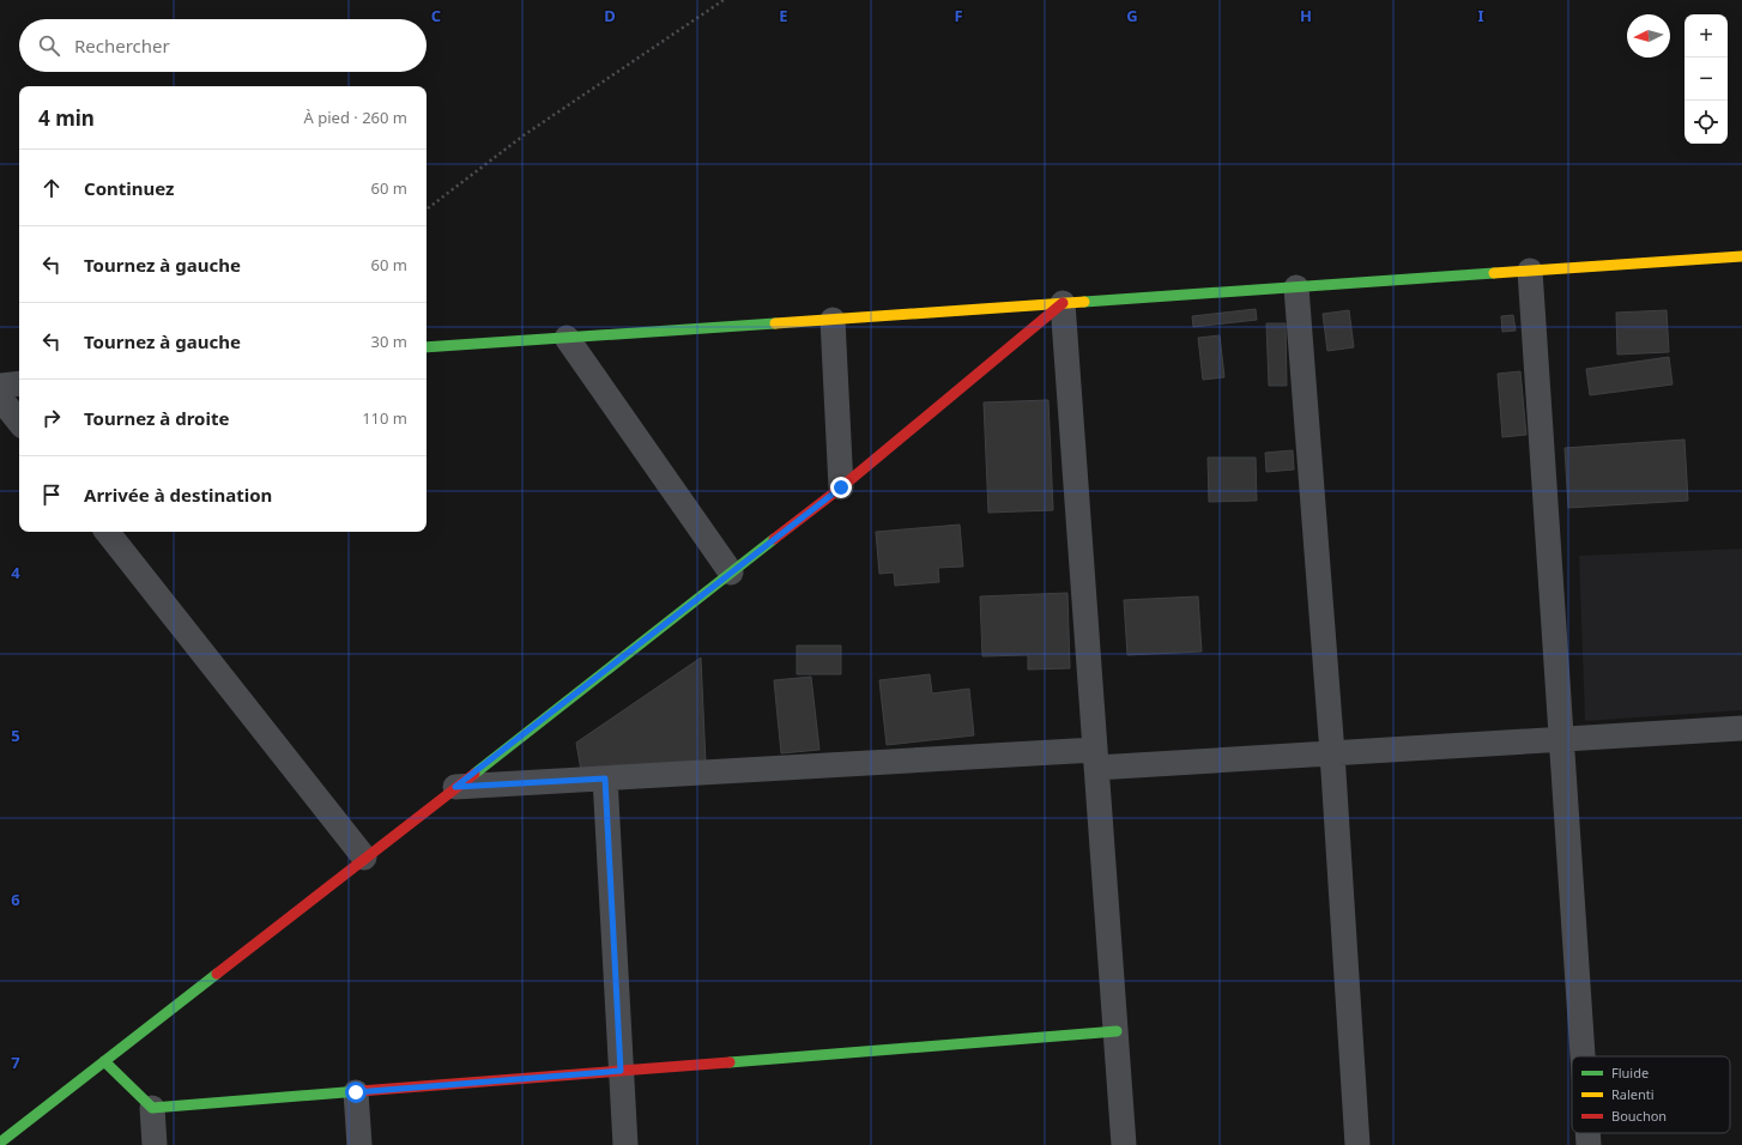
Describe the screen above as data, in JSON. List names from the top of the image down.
{
  "legend": ["Fluide", "Ralenti", "Bouchon"],
  "north": "left",
  "page": {
    "map_buttons": ["+", "−"],
    "search": "Rechercher",
    "heading": ["4 min", "À pied · 260 m"],
    "list": [
      ["Continuez", "60 m"],
      ["Tournez à gauche", "60 m"],
      ["Tournez à gauche", "30 m"],
      ["Tournez à droite", "110 m"],
      "Arrivée à destination"
    ]
  },
  "grid": {
    "columns": [
      "C",
      "D",
      "E",
      "F",
      "G",
      "H",
      "I"
    ],
    "rows": [
      "4",
      "5",
      "6",
      "7"
    ]
  }
}
